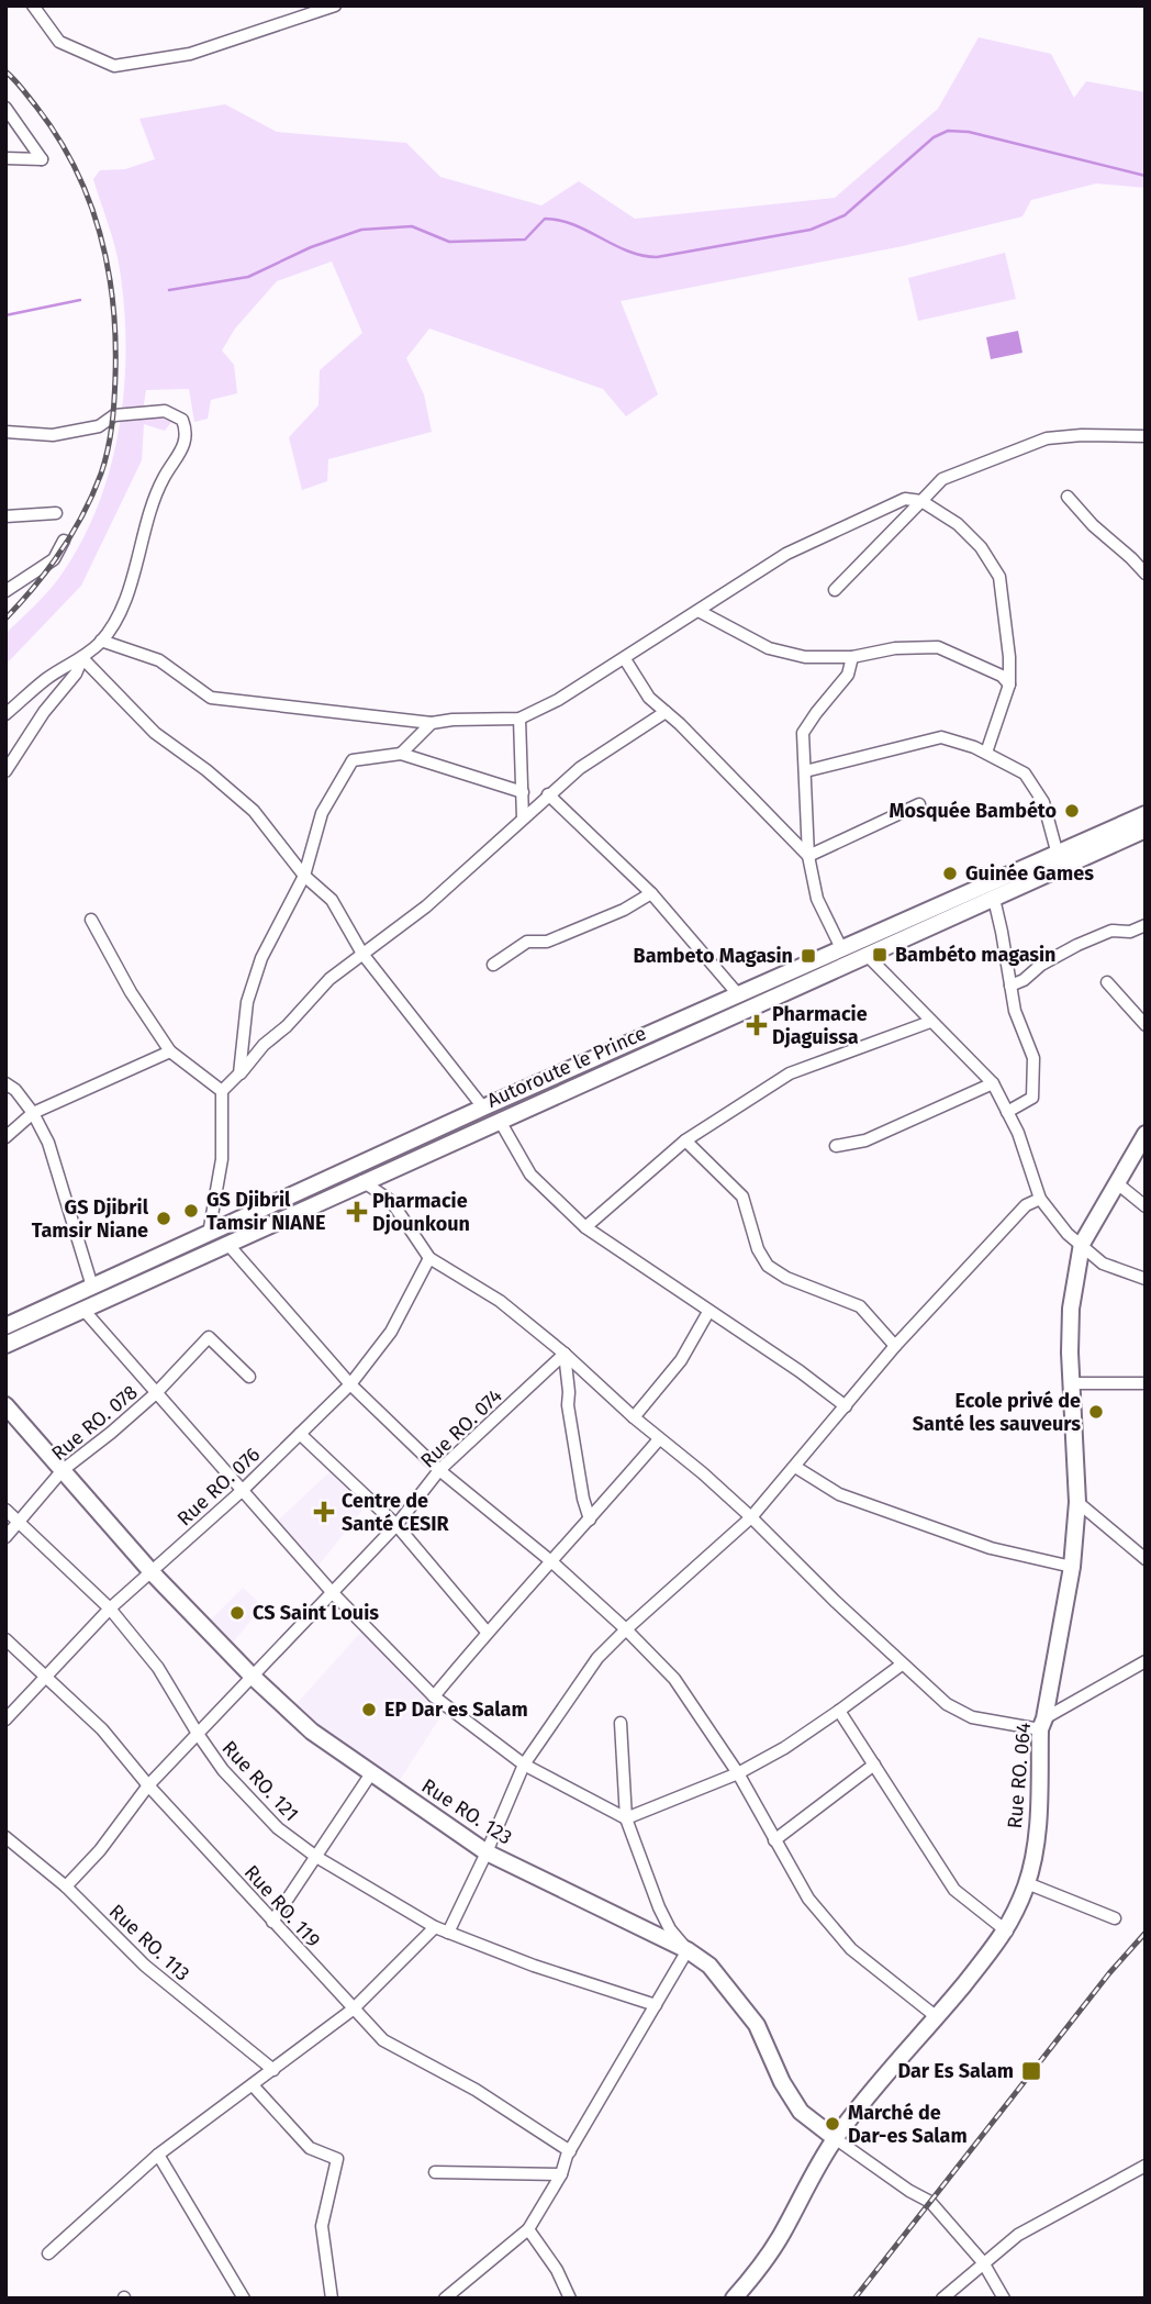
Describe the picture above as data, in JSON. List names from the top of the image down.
{
  "streets": {
    "main road": ["Autoroute le Prince", "Rue RO. 064", "Rue RO. 123"],
    "street": [
      "Rue RO. 078",
      "Rue RO. 074",
      "Rue RO. 076",
      "Rue RO. 121",
      "Rue RO. 119",
      "Rue RO. 113"
    ]
  },
  "crossings": [
    ["Rue RO. 078", "Rue RO. 121"],
    ["Rue RO. 078", "Rue RO. 123"],
    ["Rue RO. 074", "Rue RO. 121"],
    ["Rue RO. 074", "Rue RO. 123"],
    ["Rue RO. 074", "Rue RO. 119"],
    ["Rue RO. 074", "Rue RO. 113"],
    ["Rue RO. 076", "Rue RO. 121"],
    ["Rue RO. 076", "Rue RO. 123"],
    ["Rue RO. 076", "Rue RO. 119"],
    ["Rue RO. 064", "Rue RO. 123"]
  ],
  "places": {
    "other": [
      "Mosquée Bambéto",
      "Guinée Games",
      "GS Djibril Tamsir NIANE",
      "GS Djibril Tamsir Niane",
      "Ecole privé de Santé les sauveurs",
      "CS Saint Louis",
      "EP Dar es Salam",
      "Marché de Dar-es Salam"
    ],
    "transit": ["Bambéto magasin", "Bambeto Magasin", "Dar Es Salam"],
    "health": ["Pharmacie Djaguissa", "Pharmacie Djounkoun", "Centre de Santé CESIR"]
  }
}
